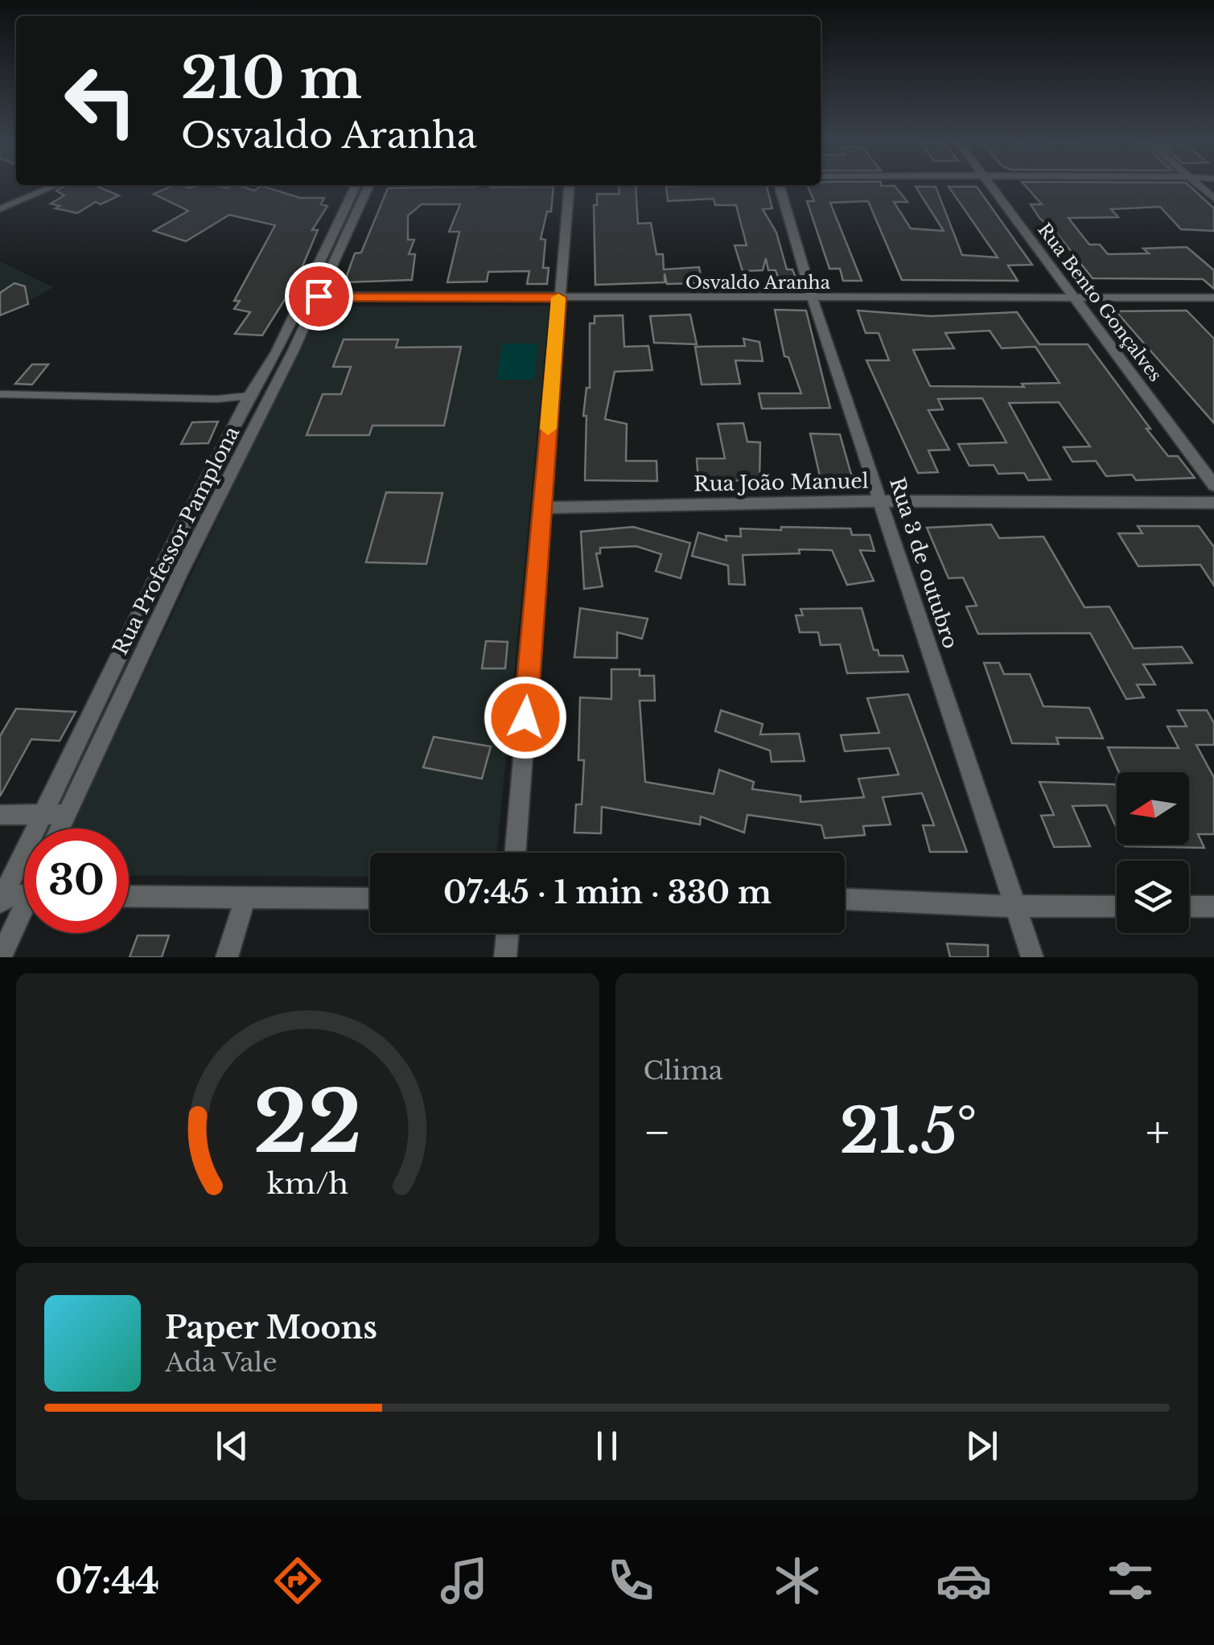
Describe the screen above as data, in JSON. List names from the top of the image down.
{
  "streets": {
    "street": [
      "Osvaldo Aranha",
      "Rua Bento Gonçalves",
      "Rua João Manuel",
      "Rua Professor Pamplona",
      "Rua 3 de outubro"
    ]
  },
  "crossings": [
    ["Osvaldo Aranha", "Rua Bento Gonçalves"],
    ["Osvaldo Aranha", "Rua Professor Pamplona"],
    ["Osvaldo Aranha", "Rua 3 de outubro"],
    ["Rua João Manuel", "Rua 3 de outubro"]
  ],
  "north": "left",
  "page": {
    "turn": ["210 m", "Osvaldo Aranha"],
    "limit": "30",
    "trip": "07:45 · 1 min · 330 m",
    "tile": "Clima",
    "heat": ["−", "21.5°", "+"],
    "song": ["Paper Moons", "Ada Vale"],
    "tabs": "07:44",
    "gauge": ["22", "km/h"]
  }
}
